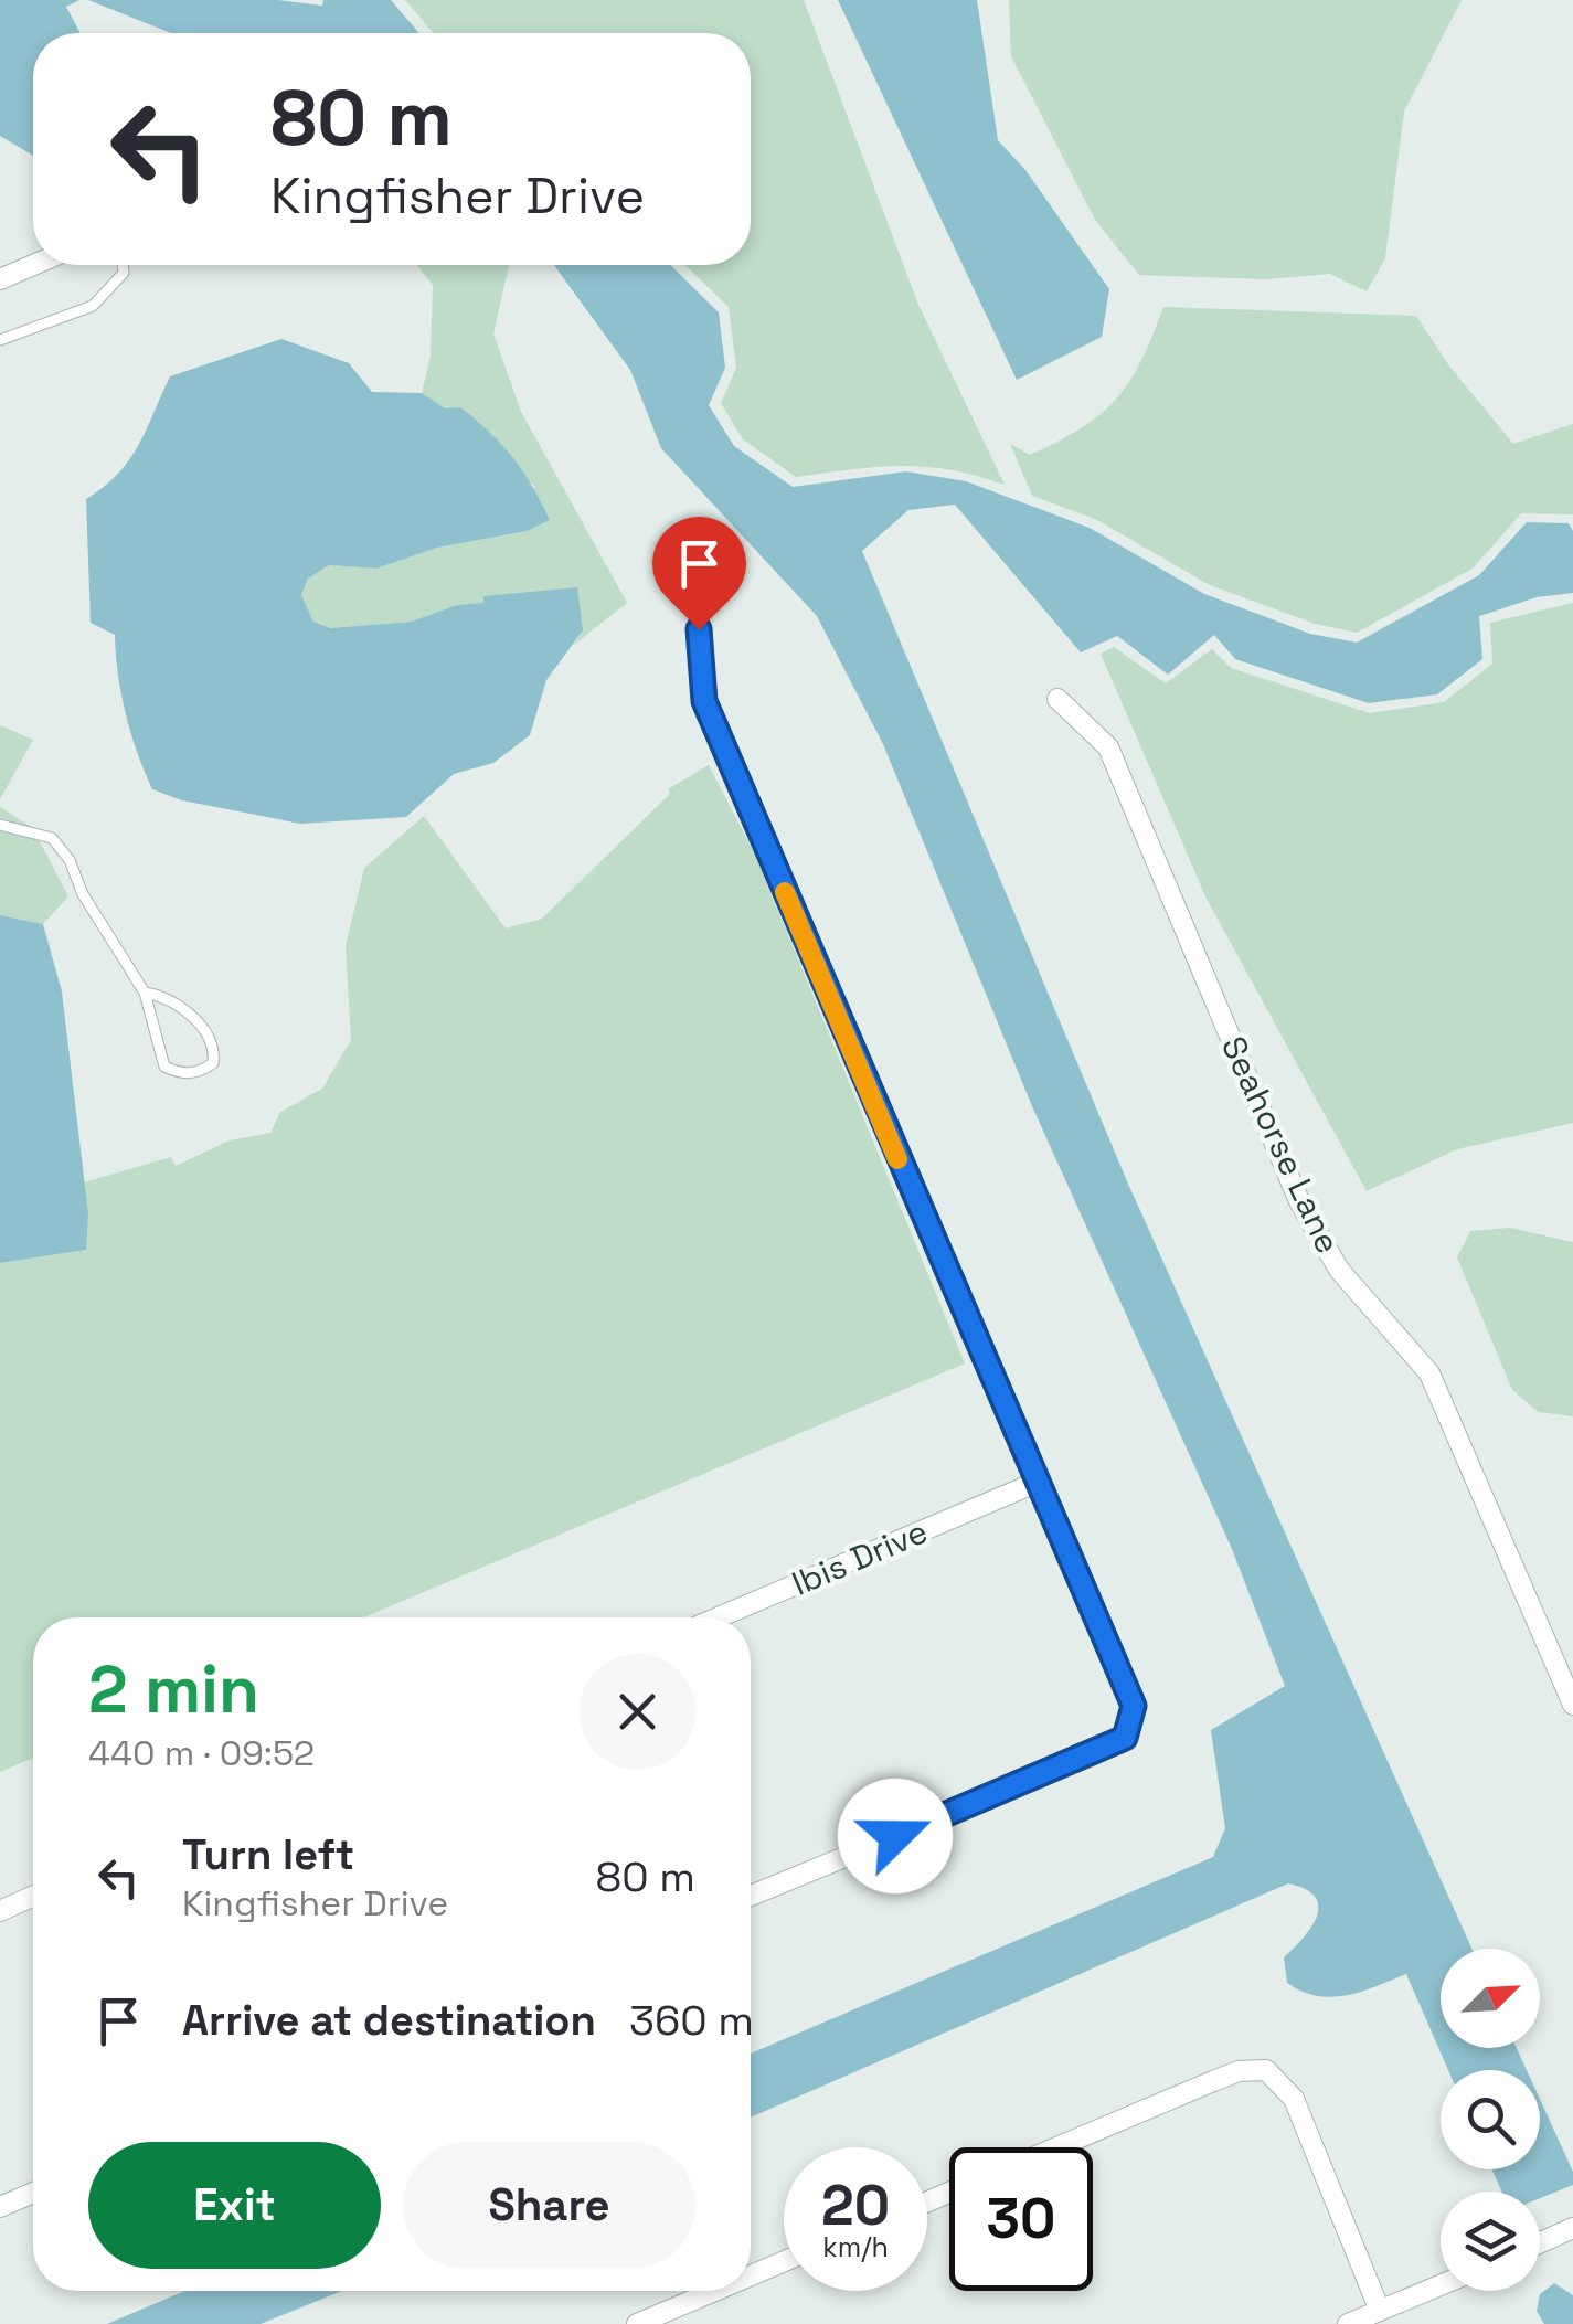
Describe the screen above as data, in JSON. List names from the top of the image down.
{
  "streets": {
    "street": ["Seahorse Lane", "Ibis Drive"]
  },
  "north": "top right",
  "page": {
    "turn": ["80 m", "Kingfisher Drive"],
    "heading": ["2 min", "440 m · 09:52"],
    "list": [
      {
        "name": "Turn left",
        "note": "Kingfisher Drive",
        "value": "80 m"
      },
      {
        "name": "Arrive at destination",
        "value": "360 m"
      }
    ],
    "buttons": ["Exit", "Share"],
    "speed": "20 km/h",
    "limit": "30"
  }
}
